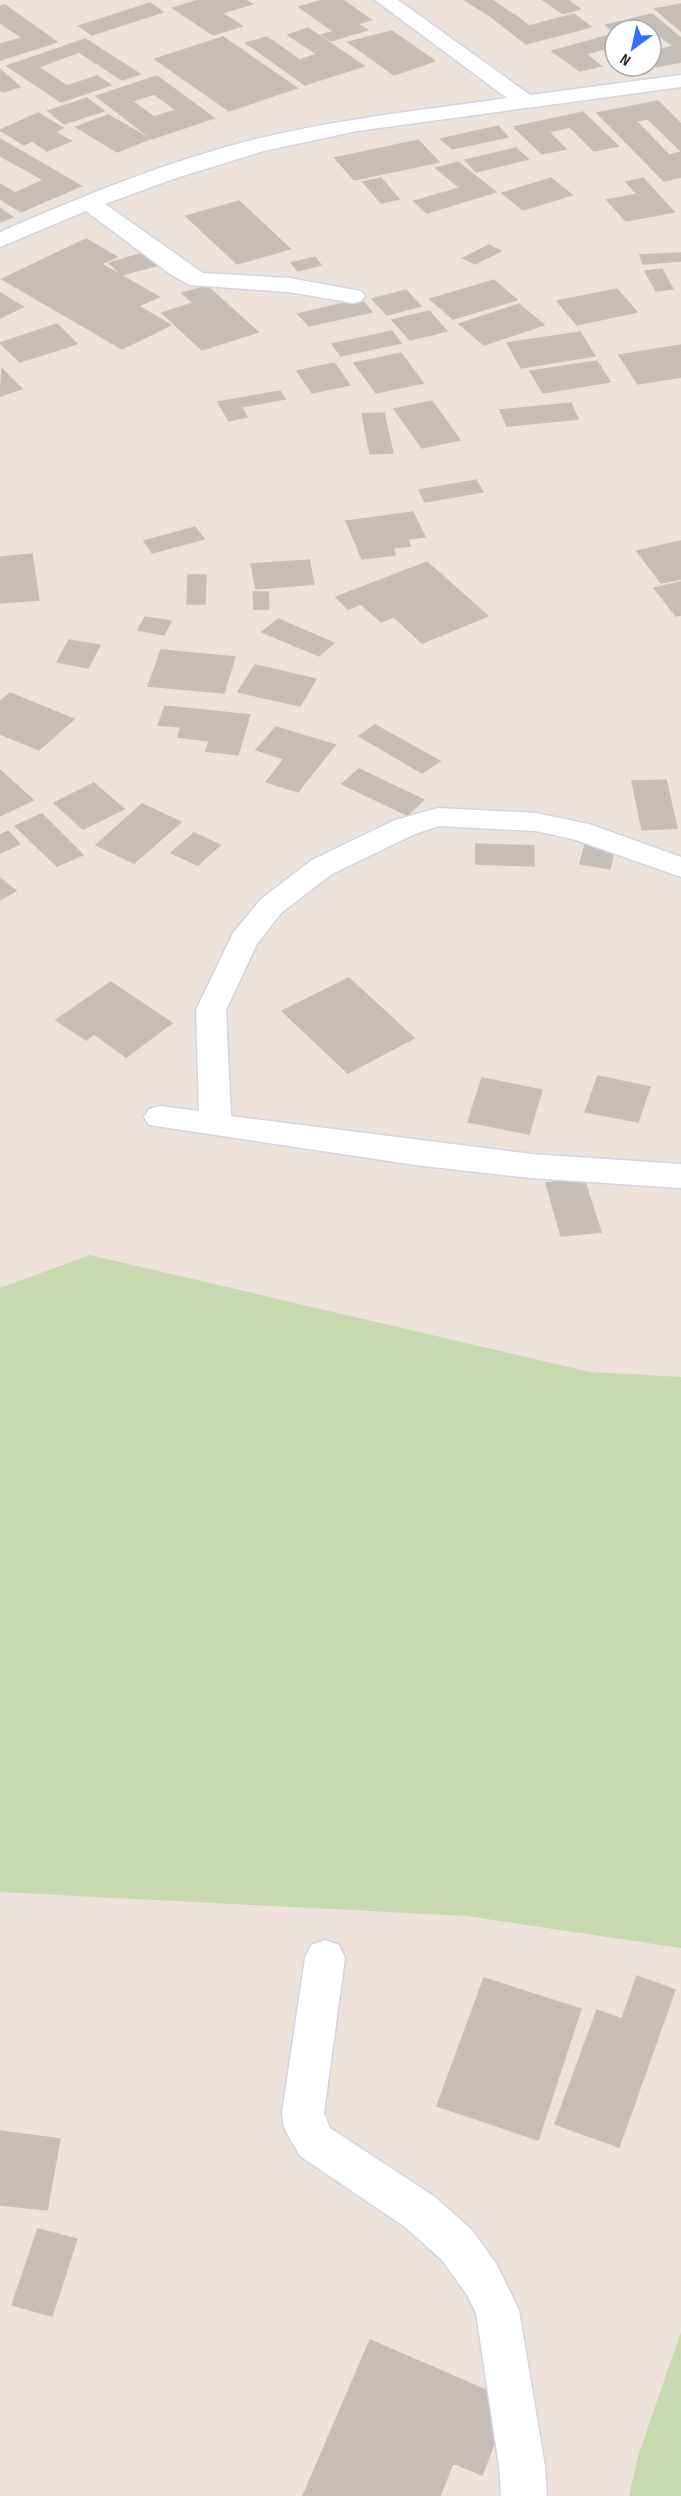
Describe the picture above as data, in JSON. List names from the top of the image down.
{
  "north": "bottom left"
}
